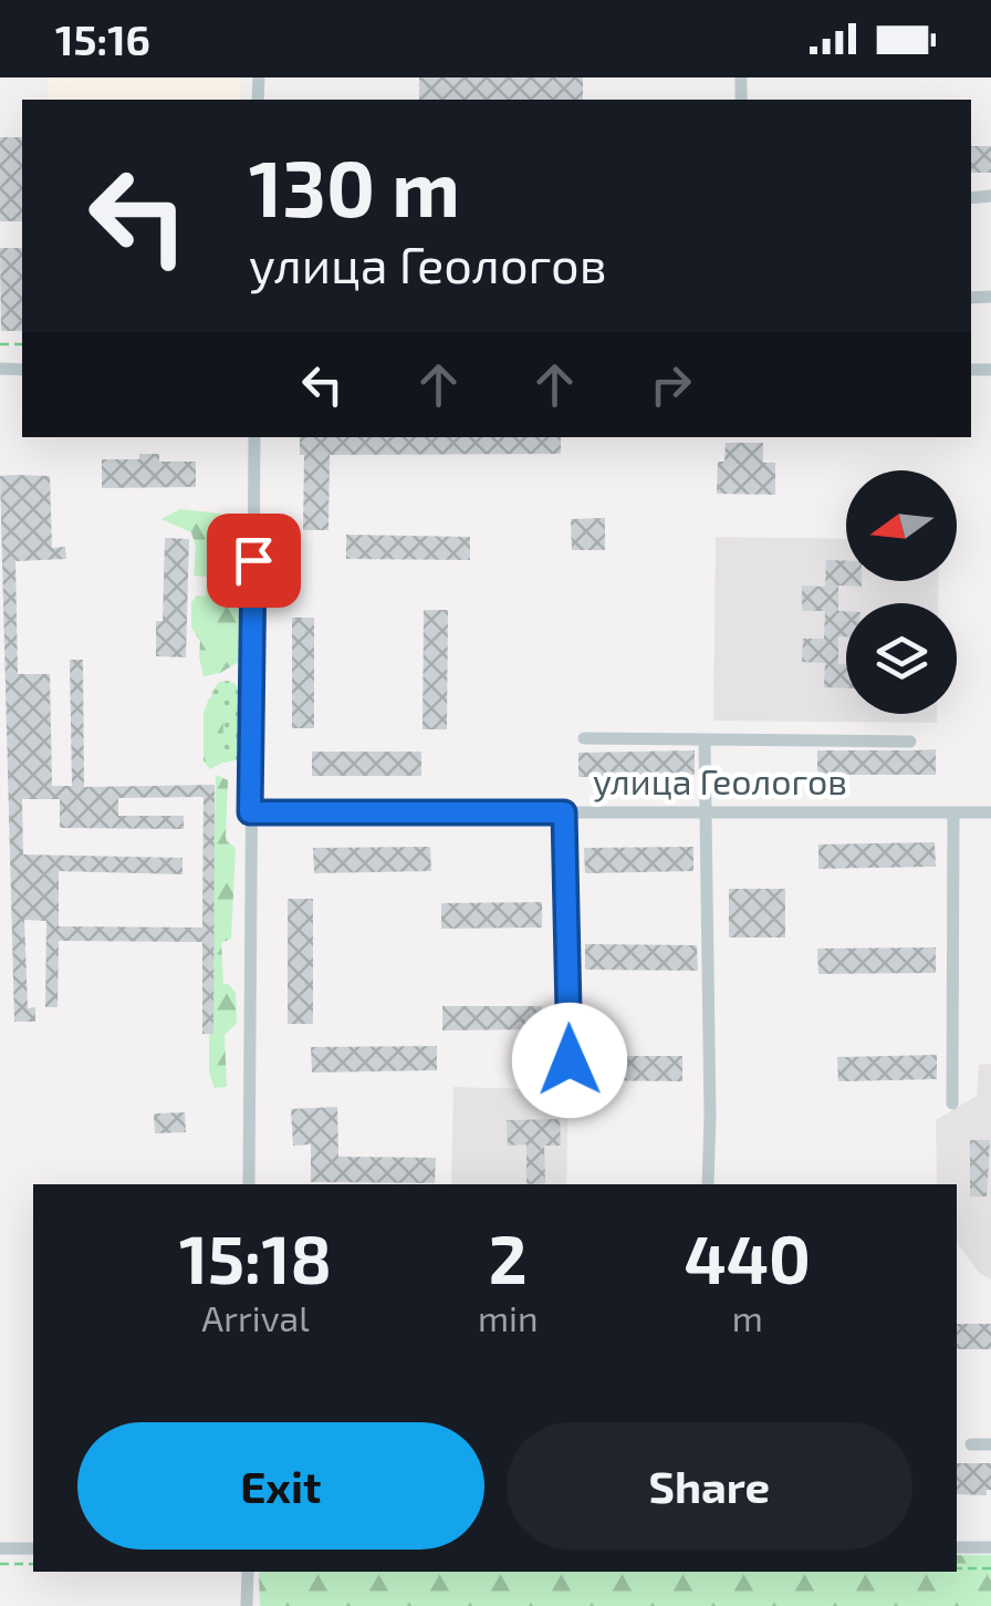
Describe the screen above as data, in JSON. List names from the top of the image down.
{
  "streets": {
    "street": ["улица Геологов"]
  },
  "north": "left",
  "page": {
    "status": "15:16",
    "turn": ["130 m", "улица Геологов"],
    "eta": [
      "15:18",
      "Arrival",
      "2",
      "min",
      "440",
      "m"
    ],
    "buttons": ["Exit", "Share"]
  }
}
